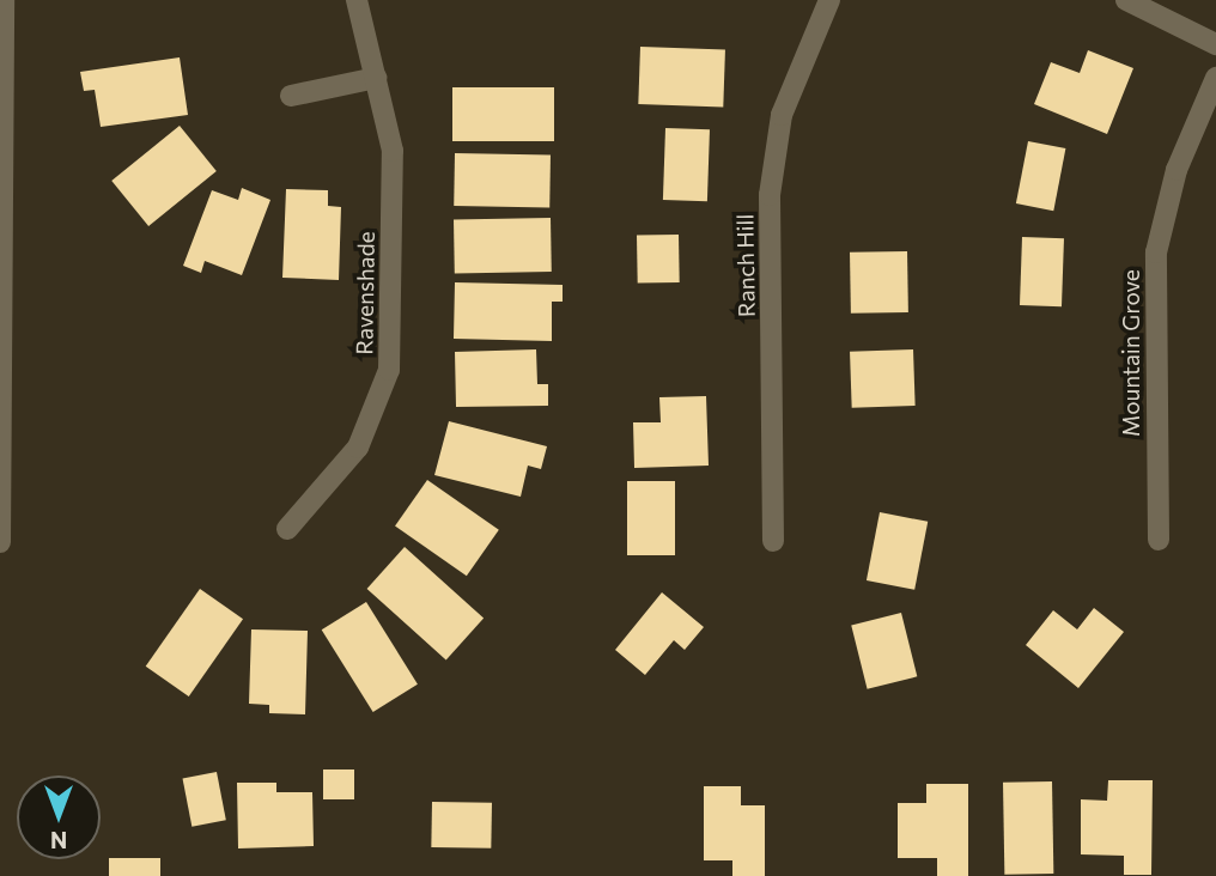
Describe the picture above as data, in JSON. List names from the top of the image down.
{
  "streets": {
    "street": ["Ranch Hill", "Ravenshade", "Mountain Grove"]
  },
  "north": "bottom"
}
